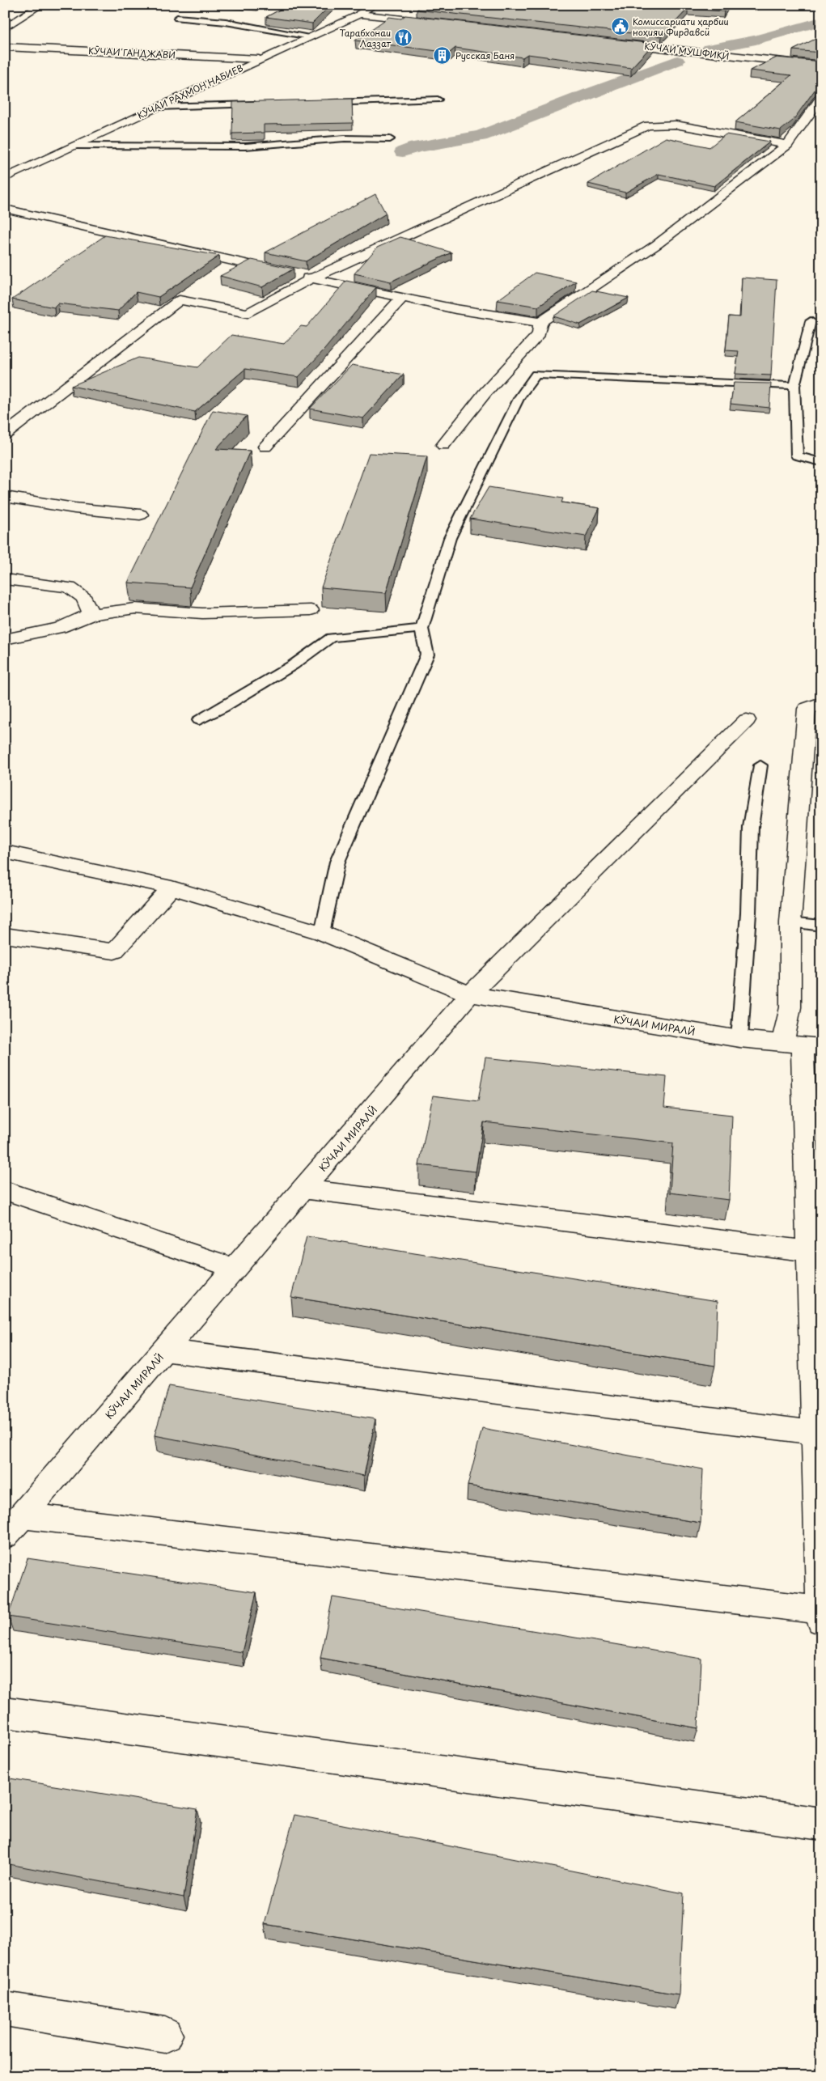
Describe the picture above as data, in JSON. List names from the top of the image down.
{
  "streets": {
    "street": [
      "КӮЧАИ МУШФИҚӢ",
      "КӮЧАИ ГАНДЖАВИ",
      "КӮЧАИ РАҲМОН НАБИЕВ",
      "КӮЧАИ МИРАЛӢ"
    ]
  },
  "crossings": [
    ["КӮЧАИ ГАНДЖАВИ", "КӮЧАИ РАҲМОН НАБИЕВ"]
  ],
  "places": {
    "public building": ["Комиссариати ҳарбии ноҳияи Фирдавсӣ"],
    "restaurant": ["Тарабхонаи Лаззат"],
    "building": ["Русская Баня"]
  }
}
